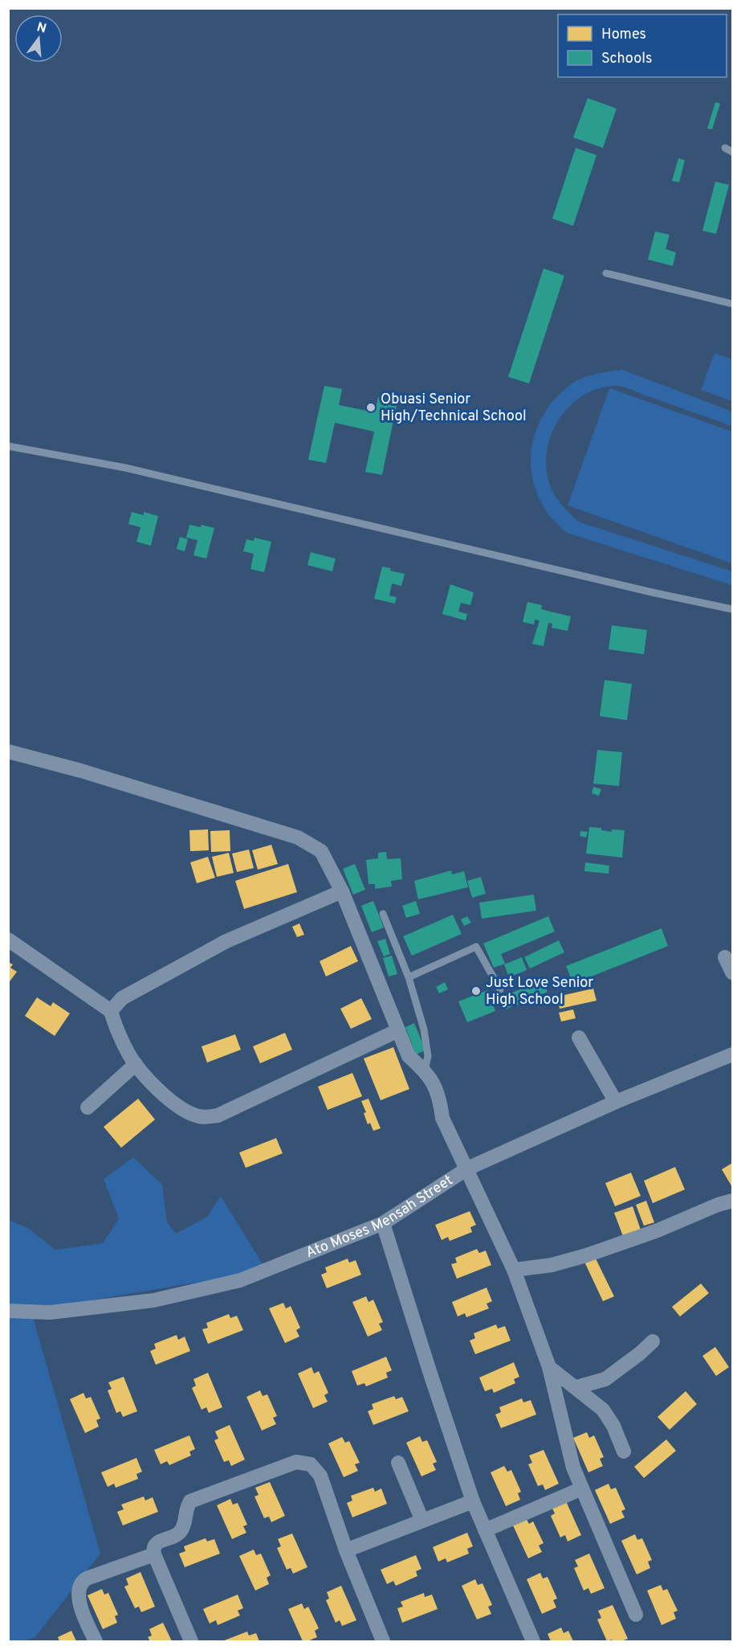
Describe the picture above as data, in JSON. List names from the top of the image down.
{
  "streets": {
    "street": ["Ato Moses Mensah Street"]
  },
  "places": ["Obuasi Senior High/Technical School", "Just Love Senior High School"],
  "legend": ["Homes", "Schools"],
  "north": "top"
}
